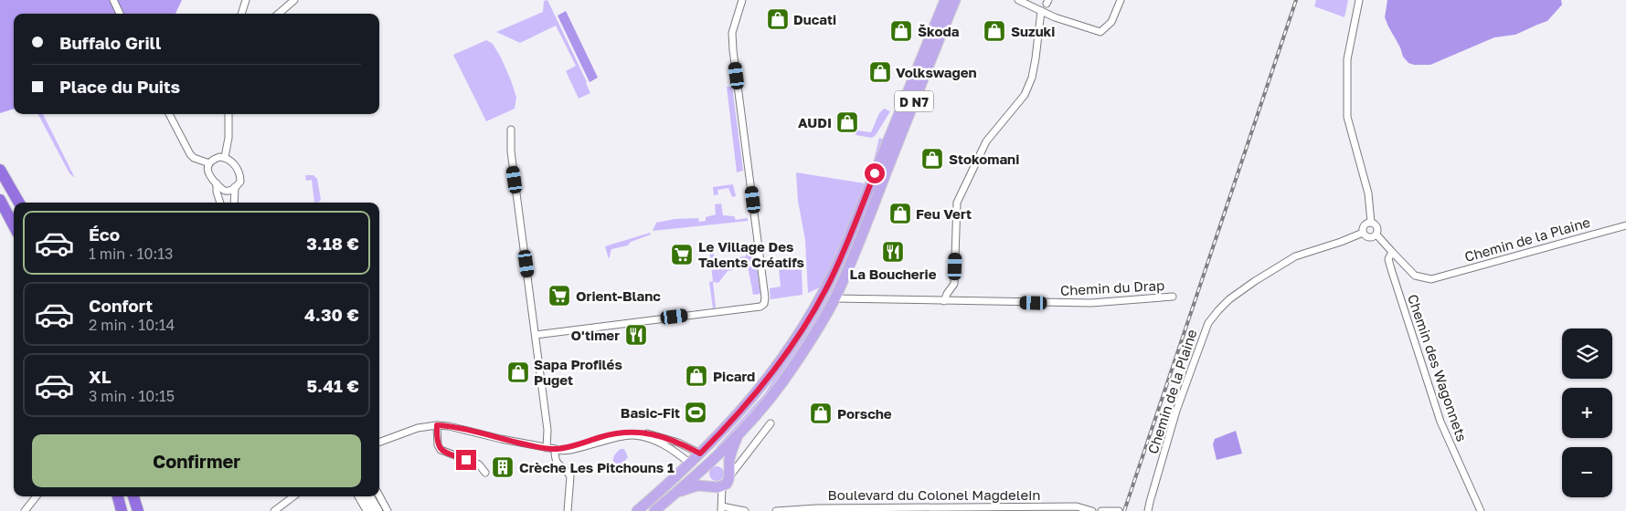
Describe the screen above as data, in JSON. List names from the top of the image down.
{
  "streets": {
    "main road": ["D N7"],
    "street": [
      "Chemin de la Plaine",
      "Chemin du Drap",
      "Chemin des Wagonnets",
      "Boulevard du Colonel Magdelein"
    ]
  },
  "crossings": [
    ["D N7", "Chemin du Drap"],
    ["Chemin de la Plaine", "Chemin des Wagonnets"]
  ],
  "places": {
    "shop": [
      "Ducati",
      "Škoda",
      "Suzuki",
      "Volkswagen",
      "AUDI",
      "Stokomani",
      "Feu Vert",
      "Sapa Profilés Puget",
      "Picard",
      "Porsche"
    ],
    "restaurant": ["La Boucherie", "O'timer"],
    "supermarket": ["Le Village Des Talents Créatifs", "Orient-Blanc"],
    "sports": ["Basic-Fit"],
    "building": ["Crèche Les Pitchouns 1"]
  },
  "page": {
    "banner": ["Buffalo Grill", "Place du Puits"],
    "list": [
      {
        "name": "Éco",
        "note": "1 min · 10:13",
        "value": "3.18 €"
      },
      {
        "name": "Confort",
        "note": "2 min · 10:14",
        "value": "4.30 €"
      },
      {
        "name": "XL",
        "note": "3 min · 10:15",
        "value": "5.41 €"
      }
    ],
    "map_buttons": ["+", "−"],
    "buttons": "Confirmer"
  }
}
